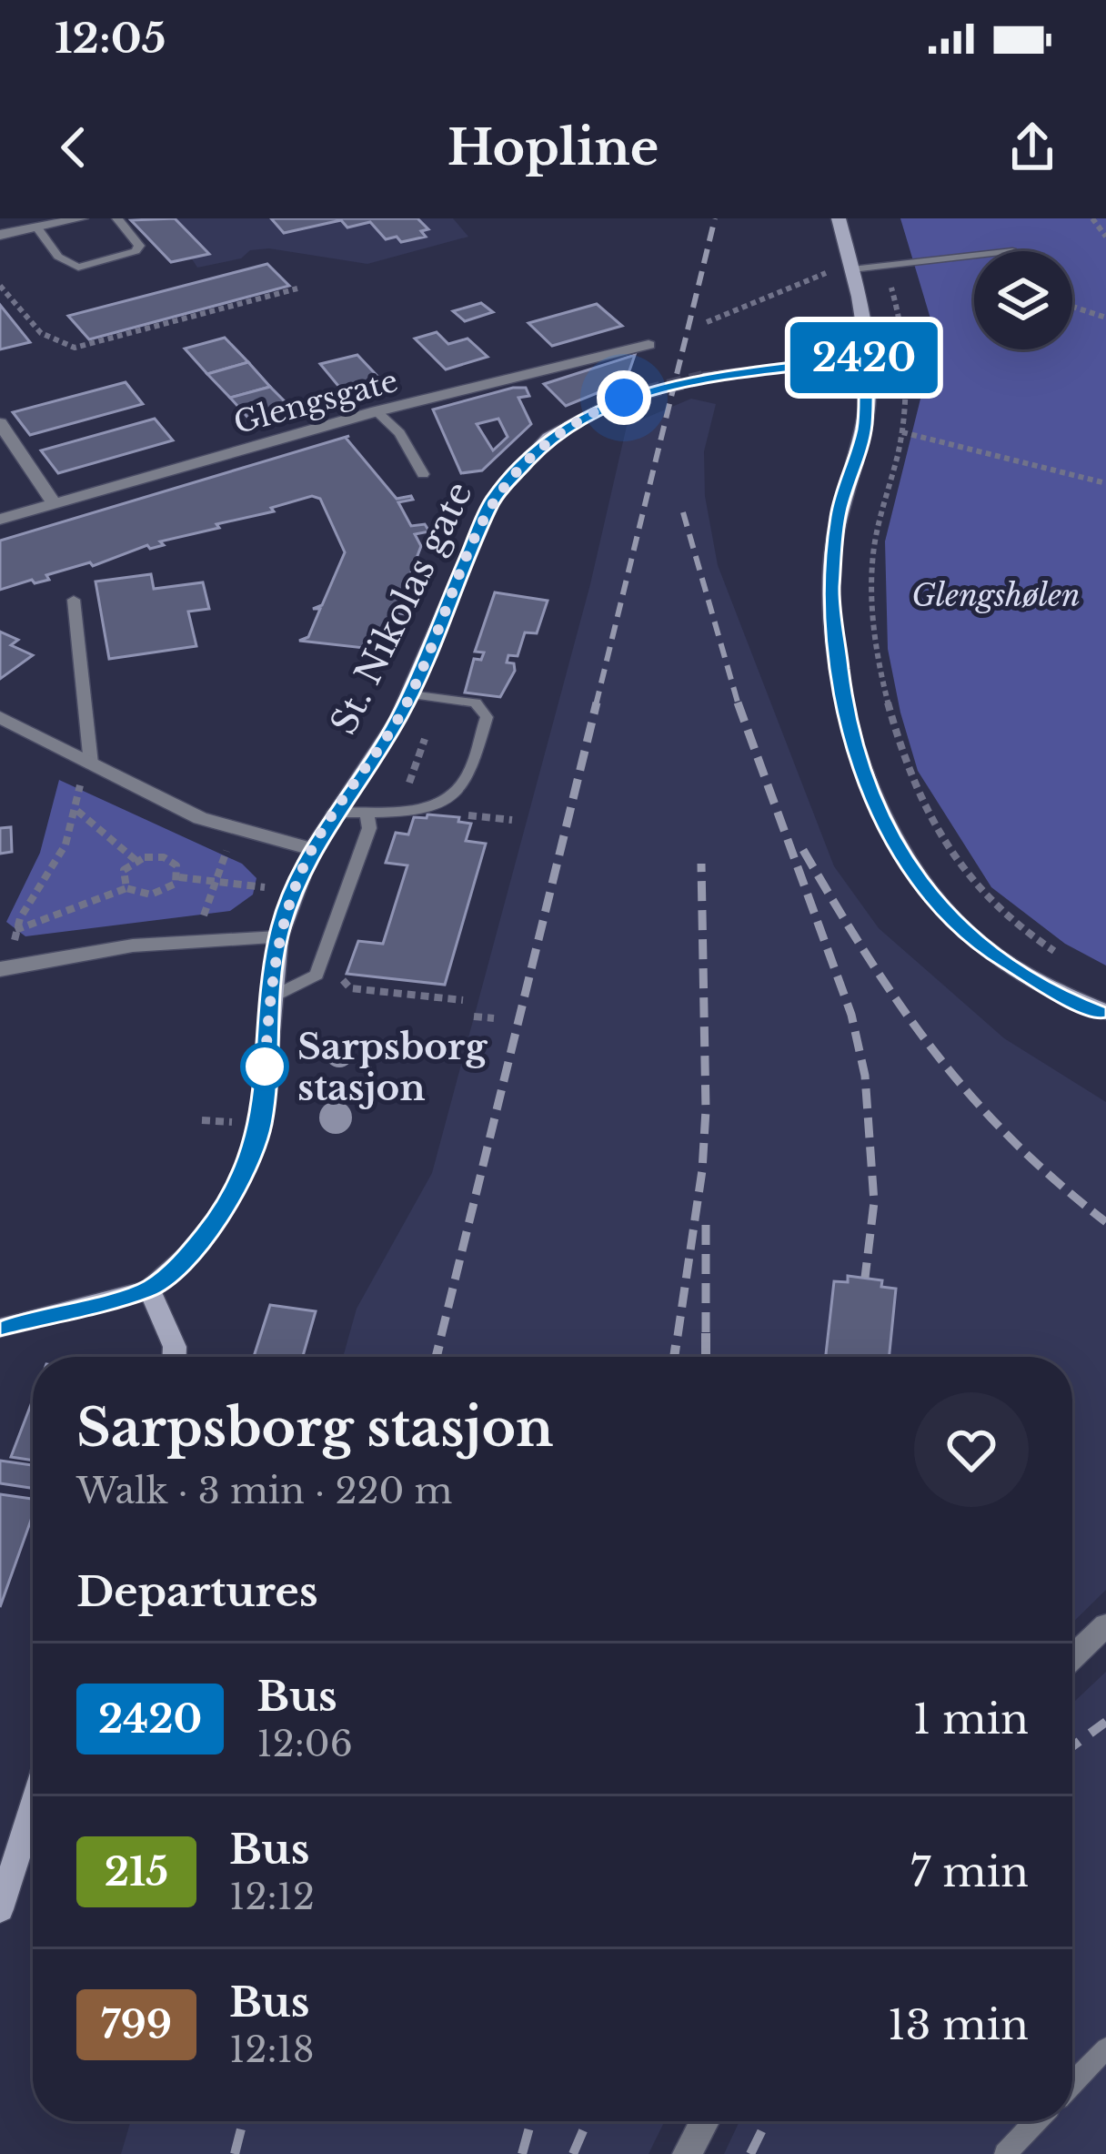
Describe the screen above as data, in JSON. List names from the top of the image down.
{
  "streets": {
    "street": ["Glengsgate", "St. Nikolas gate"]
  },
  "parks": ["Glengshølen"],
  "places": ["Sarpsborg stasjon"],
  "lines": ["bus line 2420"],
  "page": {
    "status": "12:05",
    "header": "Hopline",
    "on_map": "2420",
    "heading": [
      ["Sarpsborg stasjon", "Walk · 3 min · 220 m"],
      "Departures"
    ],
    "list": [
      {
        "mark": "2420",
        "name": "Bus",
        "note": "12:06",
        "value": "1 min"
      },
      {
        "mark": "215",
        "name": "Bus",
        "note": "12:12",
        "value": "7 min"
      },
      {
        "mark": "799",
        "name": "Bus",
        "note": "12:18",
        "value": "13 min"
      }
    ]
  }
}
